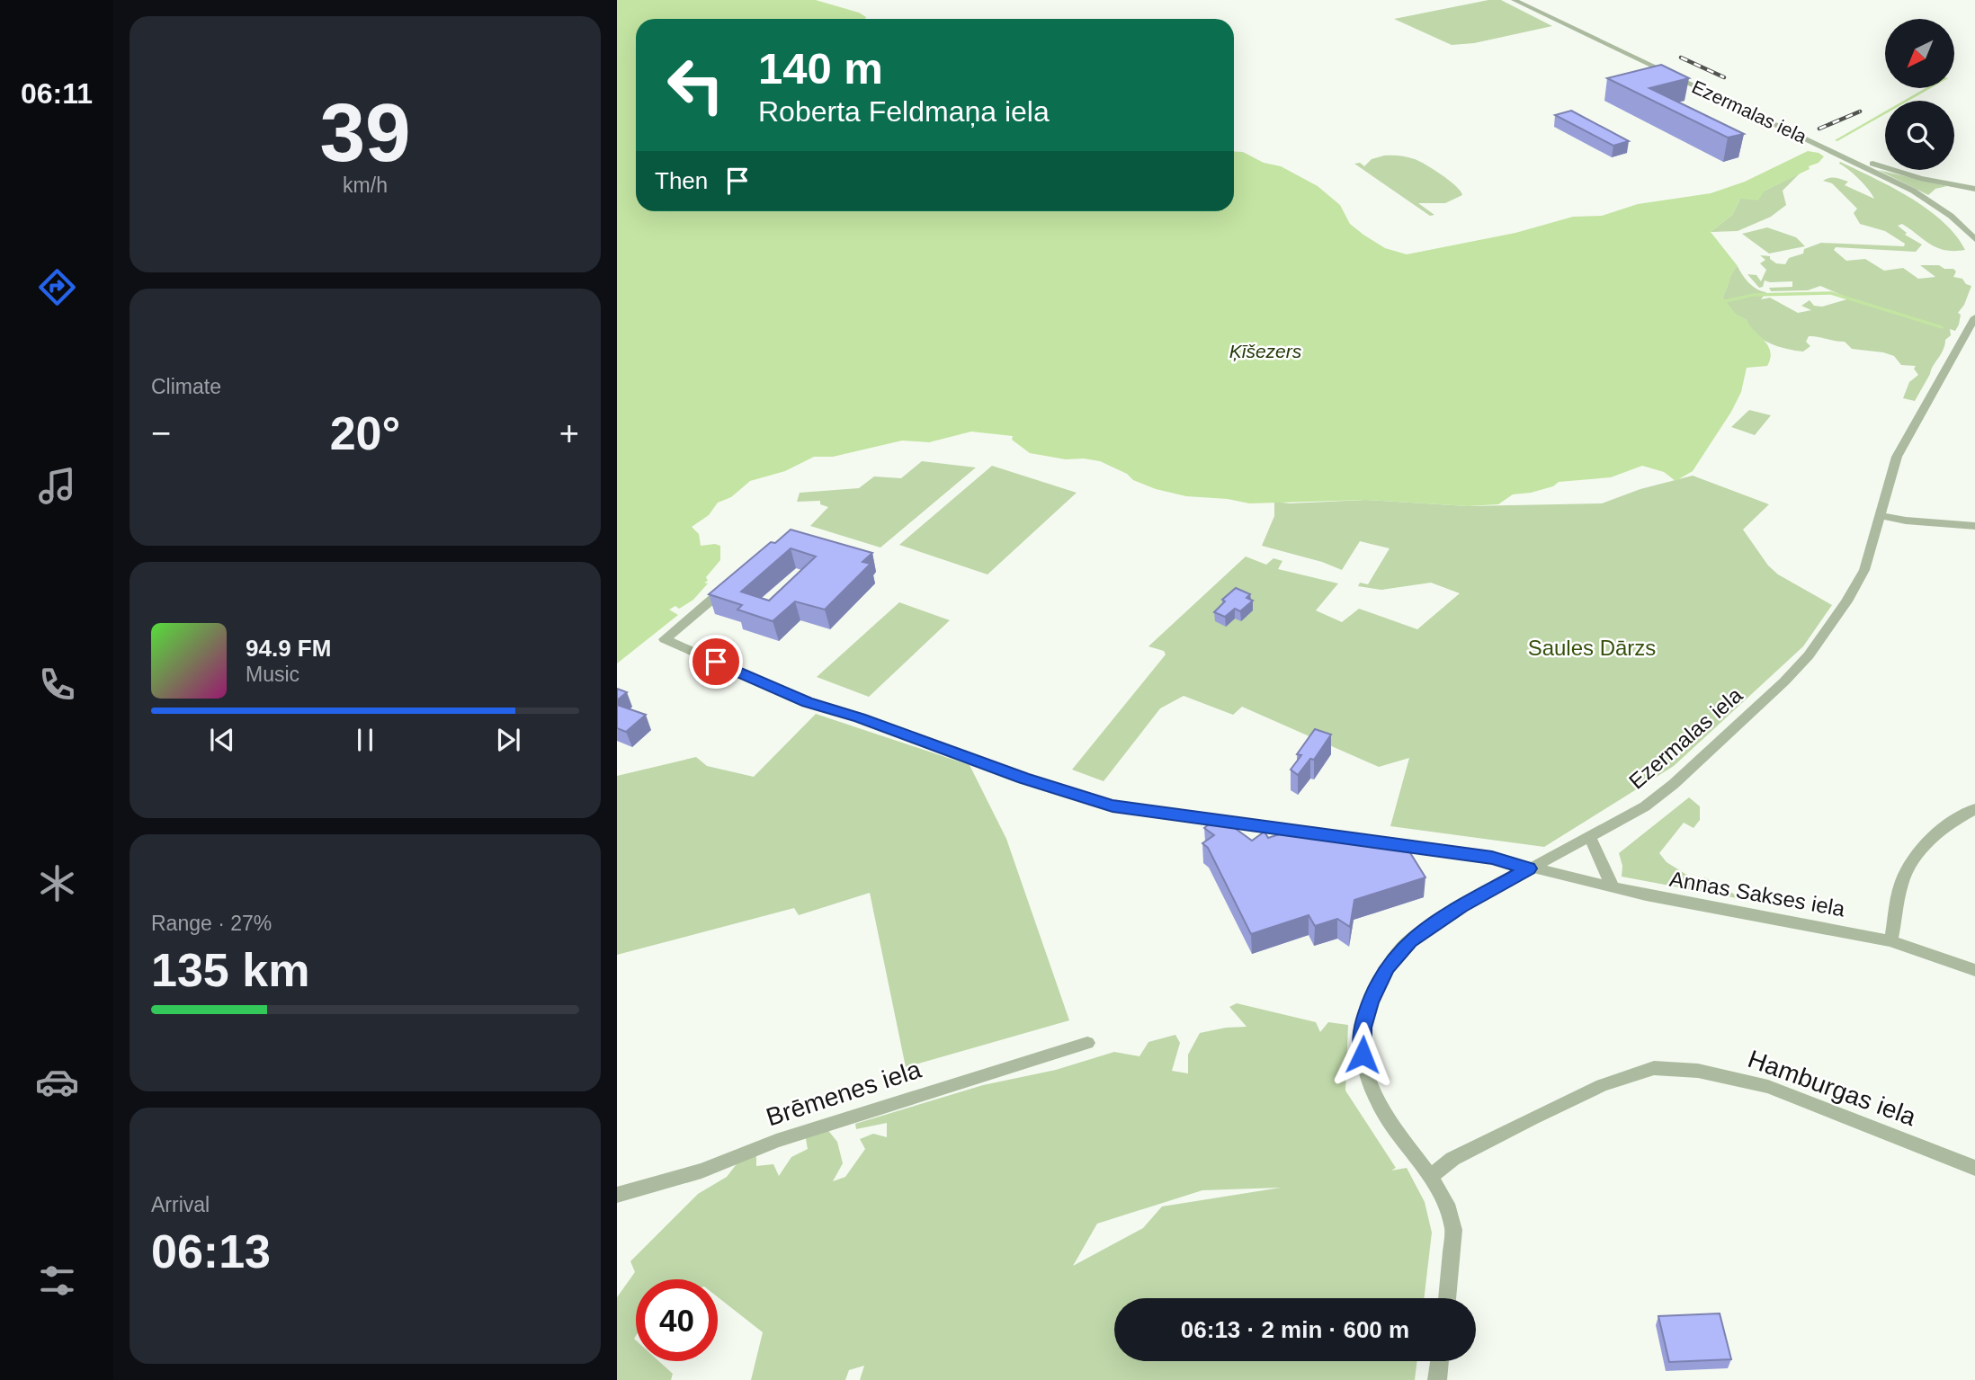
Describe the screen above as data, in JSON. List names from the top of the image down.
{
  "streets": {
    "street": [
      "Ezermalas iela",
      "Annas Sakses iela",
      "Hamburgas iela",
      "Brēmenes iela"
    ]
  },
  "crossings": [
    ["Ezermalas iela", "Annas Sakses iela"],
    ["Ezermalas iela", "Hamburgas iela"]
  ],
  "water": ["Ķīšezers"],
  "parks": ["Saules Dārzs"],
  "north": "bottom left",
  "page": {
    "tabs": "06:11",
    "tile": [
      ["39", "km/h"],
      "Climate",
      ["Range · 27%", "135 km"],
      ["Arrival", "06:13"]
    ],
    "turn": ["140 m", "Roberta Feldmaņa iela"],
    "then": "Then",
    "heat": ["−", "20°", "+"],
    "song": ["94.9 FM", "Music"],
    "limit": "40",
    "trip": "06:13 · 2 min · 600 m"
  }
}
